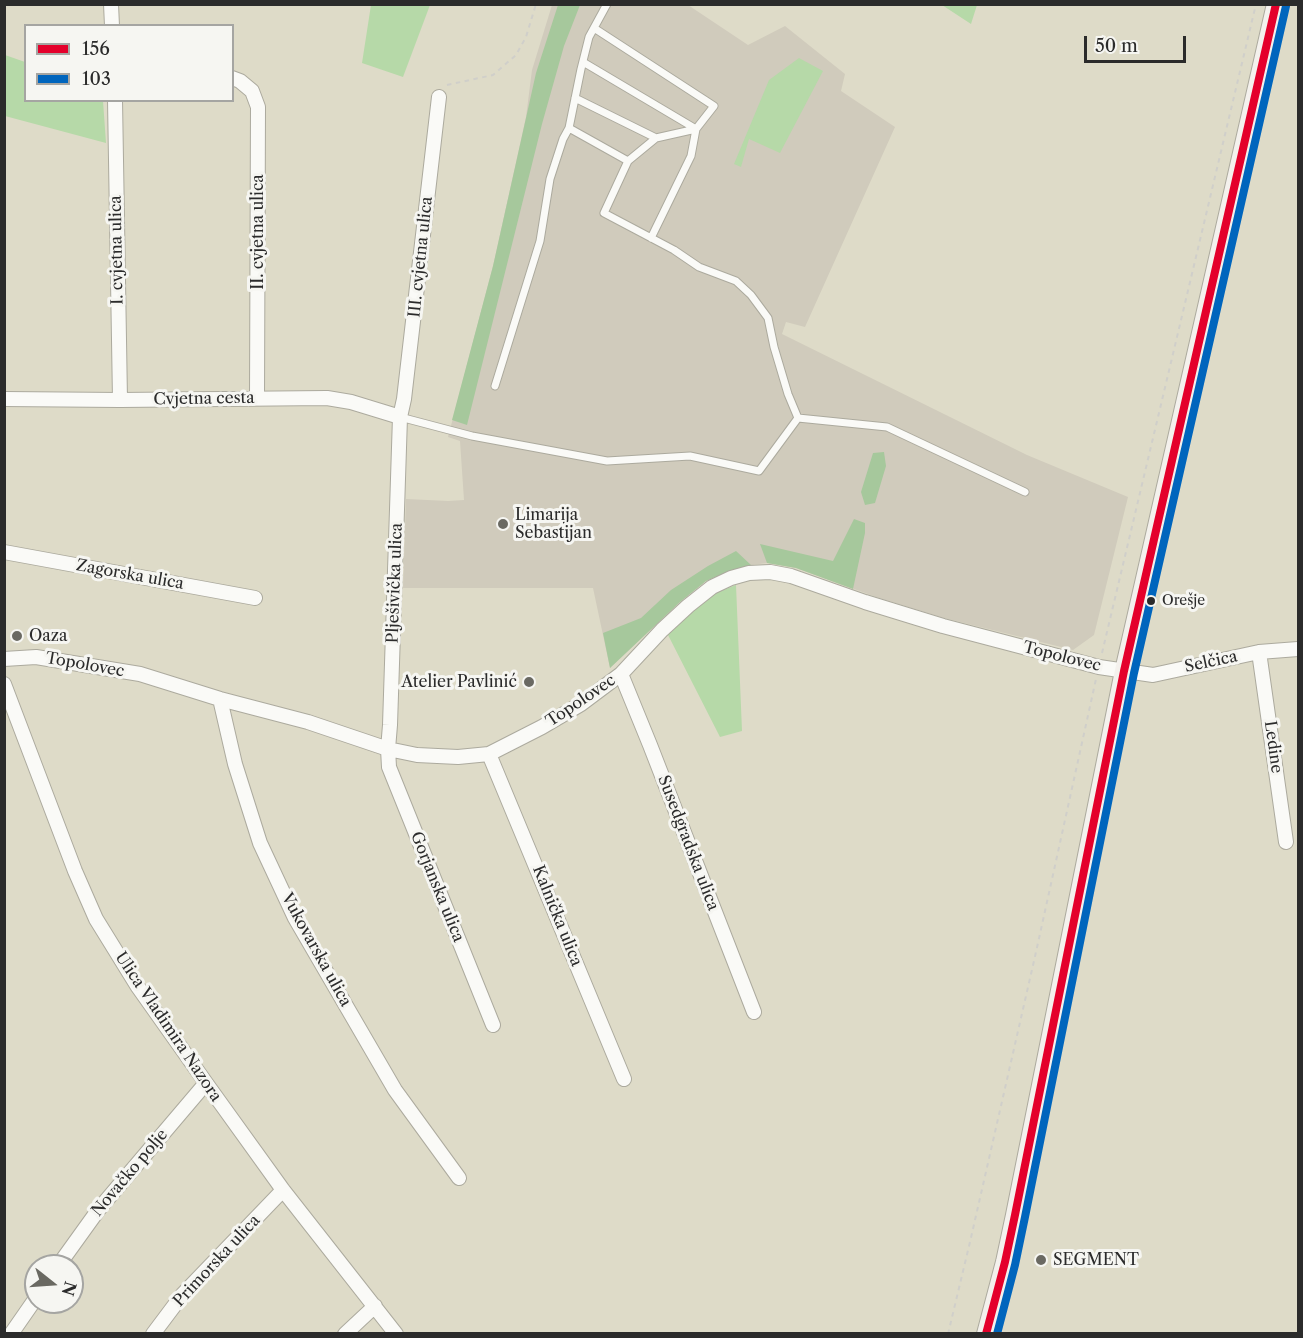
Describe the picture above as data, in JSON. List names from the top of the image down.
{
  "streets": {
    "street": [
      "II. cvjetna ulica",
      "I. cvjetna ulica",
      "III. cvjetna ulica",
      "Cvjetna cesta",
      "Zagorska ulica",
      "Plješivička ulica",
      "Topolovec",
      "Selčica",
      "Ledine",
      "Susedgradska ulica",
      "Gorjanska ulica",
      "Kalnička ulica",
      "Vukovarska ulica",
      "Ulica Vladimira Nazora",
      "Novačko polje",
      "Primorska ulica"
    ]
  },
  "crossings": [
    ["II. cvjetna ulica", "Cvjetna cesta"],
    ["I. cvjetna ulica", "Cvjetna cesta"],
    ["III. cvjetna ulica", "Cvjetna cesta"],
    ["III. cvjetna ulica", "Plješivička ulica"],
    ["Cvjetna cesta", "Plješivička ulica"],
    ["Plješivička ulica", "Topolovec"],
    ["Plješivička ulica", "Gorjanska ulica"],
    ["Topolovec", "Selčica"],
    ["Topolovec", "Susedgradska ulica"],
    ["Topolovec", "Gorjanska ulica"],
    ["Topolovec", "Kalnička ulica"],
    ["Topolovec", "Vukovarska ulica"],
    ["Selčica", "Ledine"],
    ["Ulica Vladimira Nazora", "Novačko polje"],
    ["Ulica Vladimira Nazora", "Primorska ulica"]
  ],
  "places": [
    "Limarija Sebastijan",
    "Orešje",
    "Oaza",
    "Atelier Pavlinić",
    "SEGMENT"
  ],
  "lines": ["transit line 156", "transit line 103"],
  "legend": ["156", "103"],
  "scale_bar": "50 m",
  "north": "right"
}
